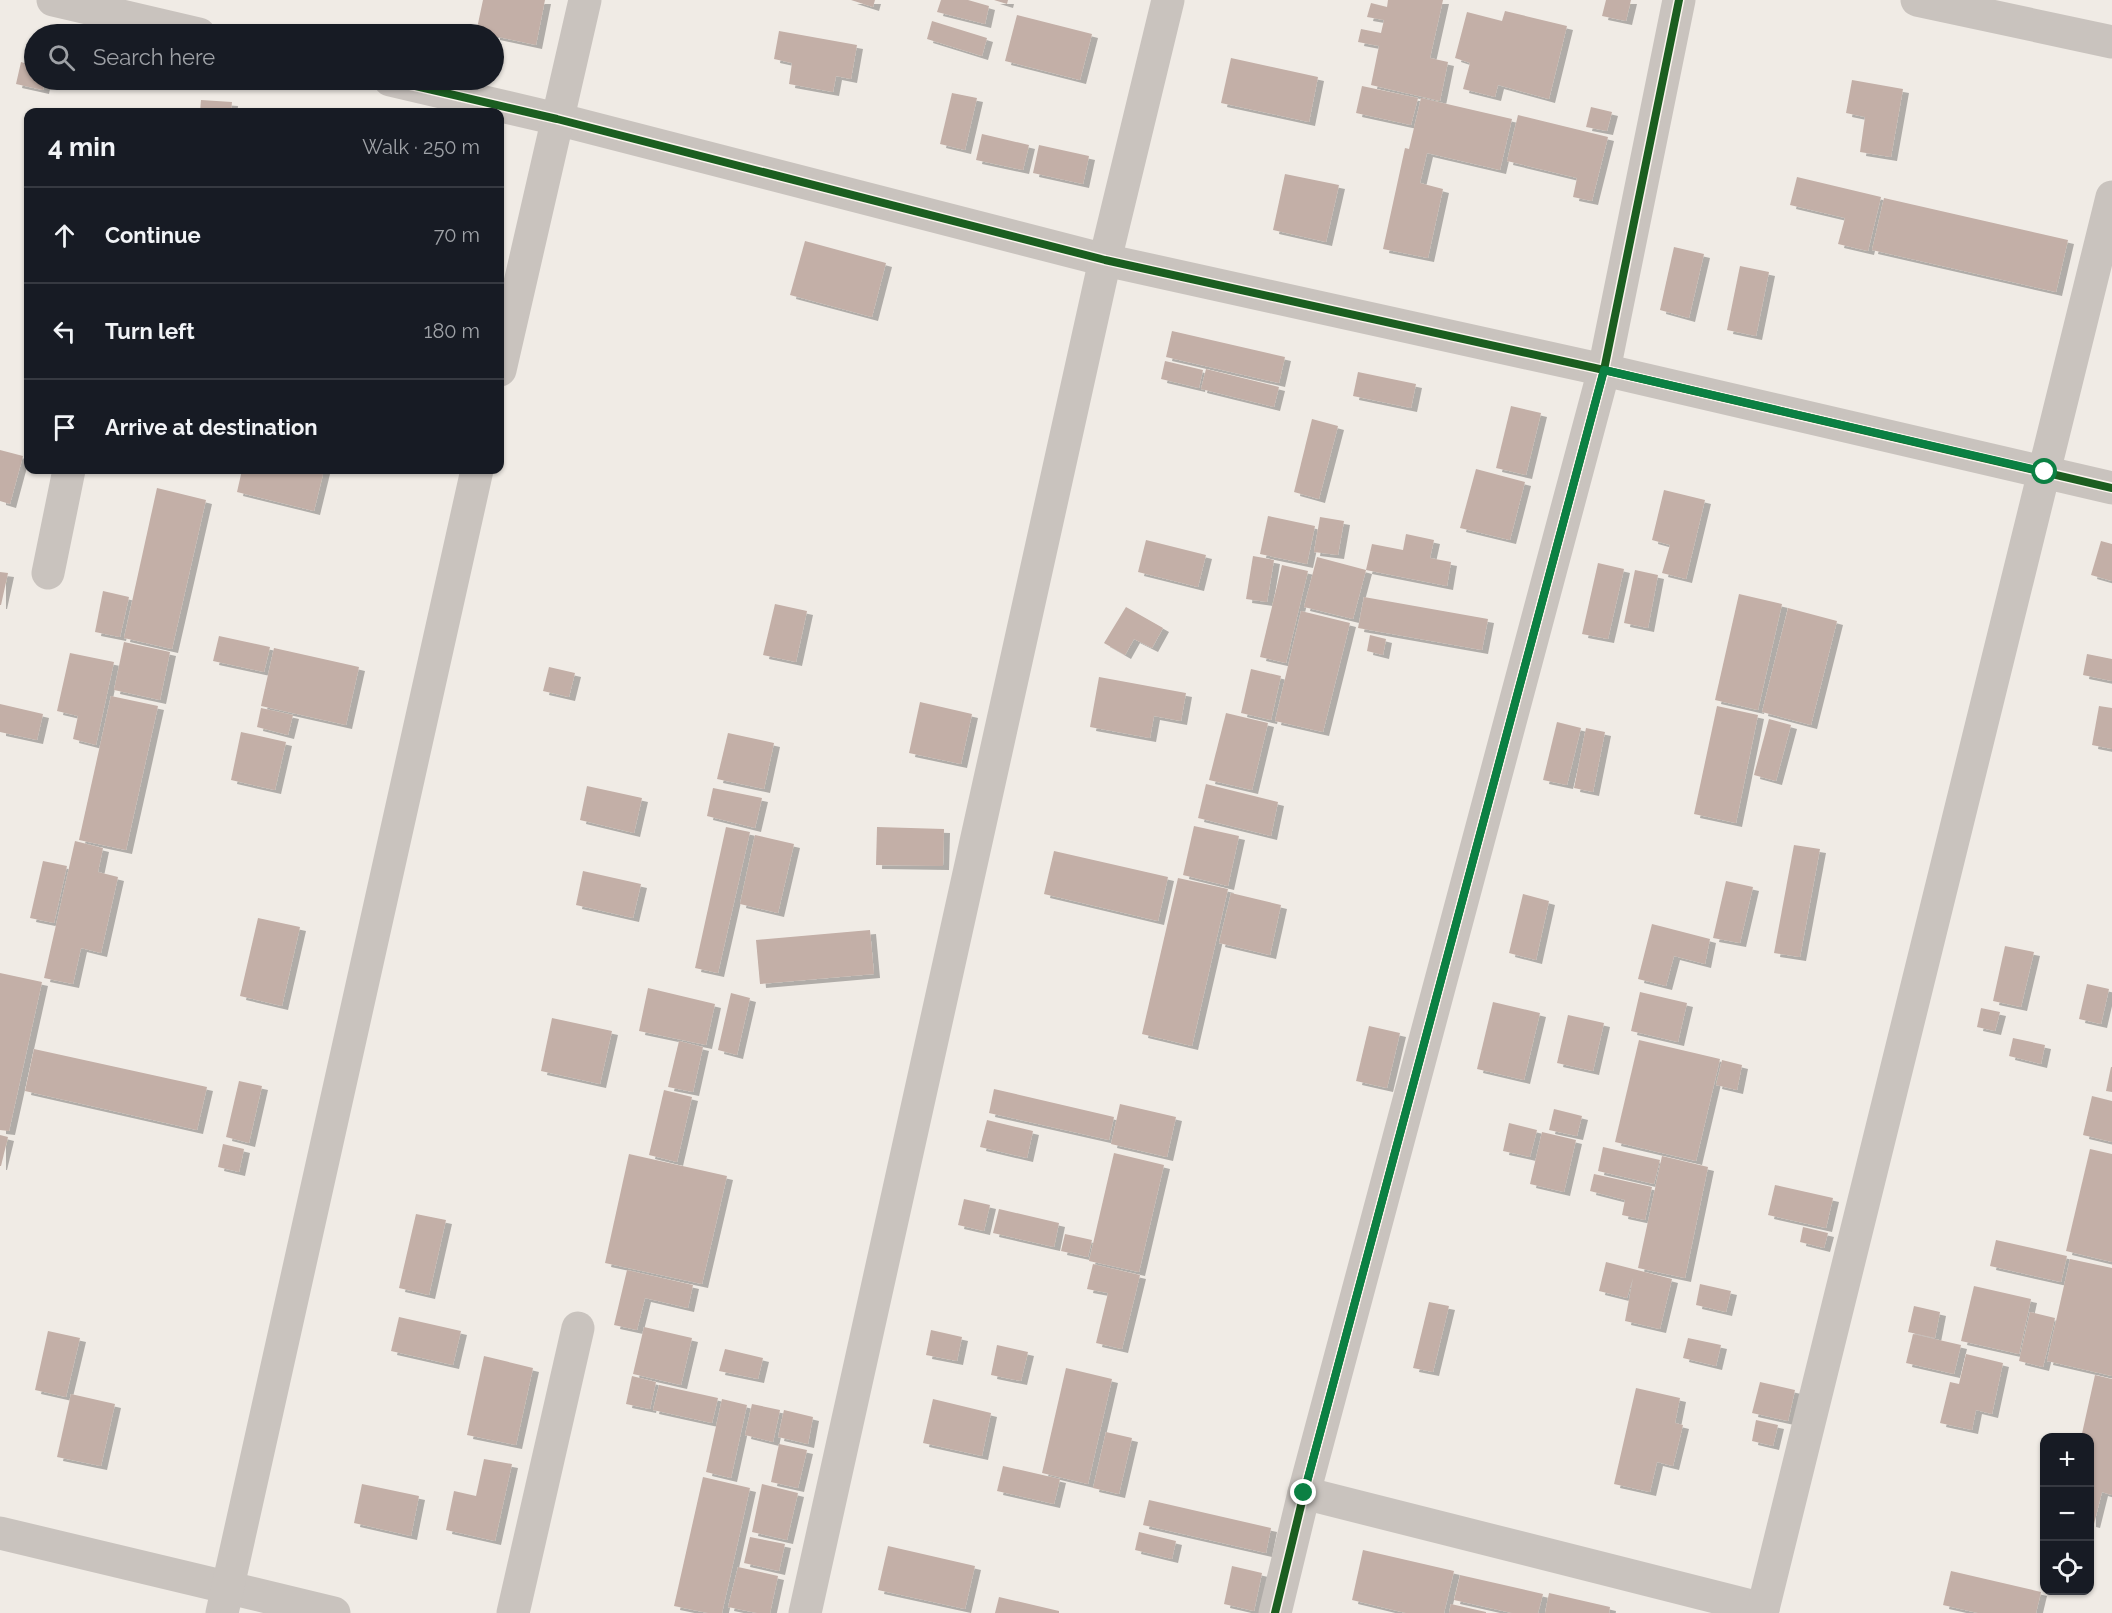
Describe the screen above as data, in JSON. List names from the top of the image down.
{
  "page": {
    "search": "Search here",
    "heading": ["4 min", "Walk · 250 m"],
    "list": [
      ["Continue", "70 m"],
      ["Turn left", "180 m"],
      "Arrive at destination"
    ],
    "map_buttons": ["+", "−"]
  }
}
